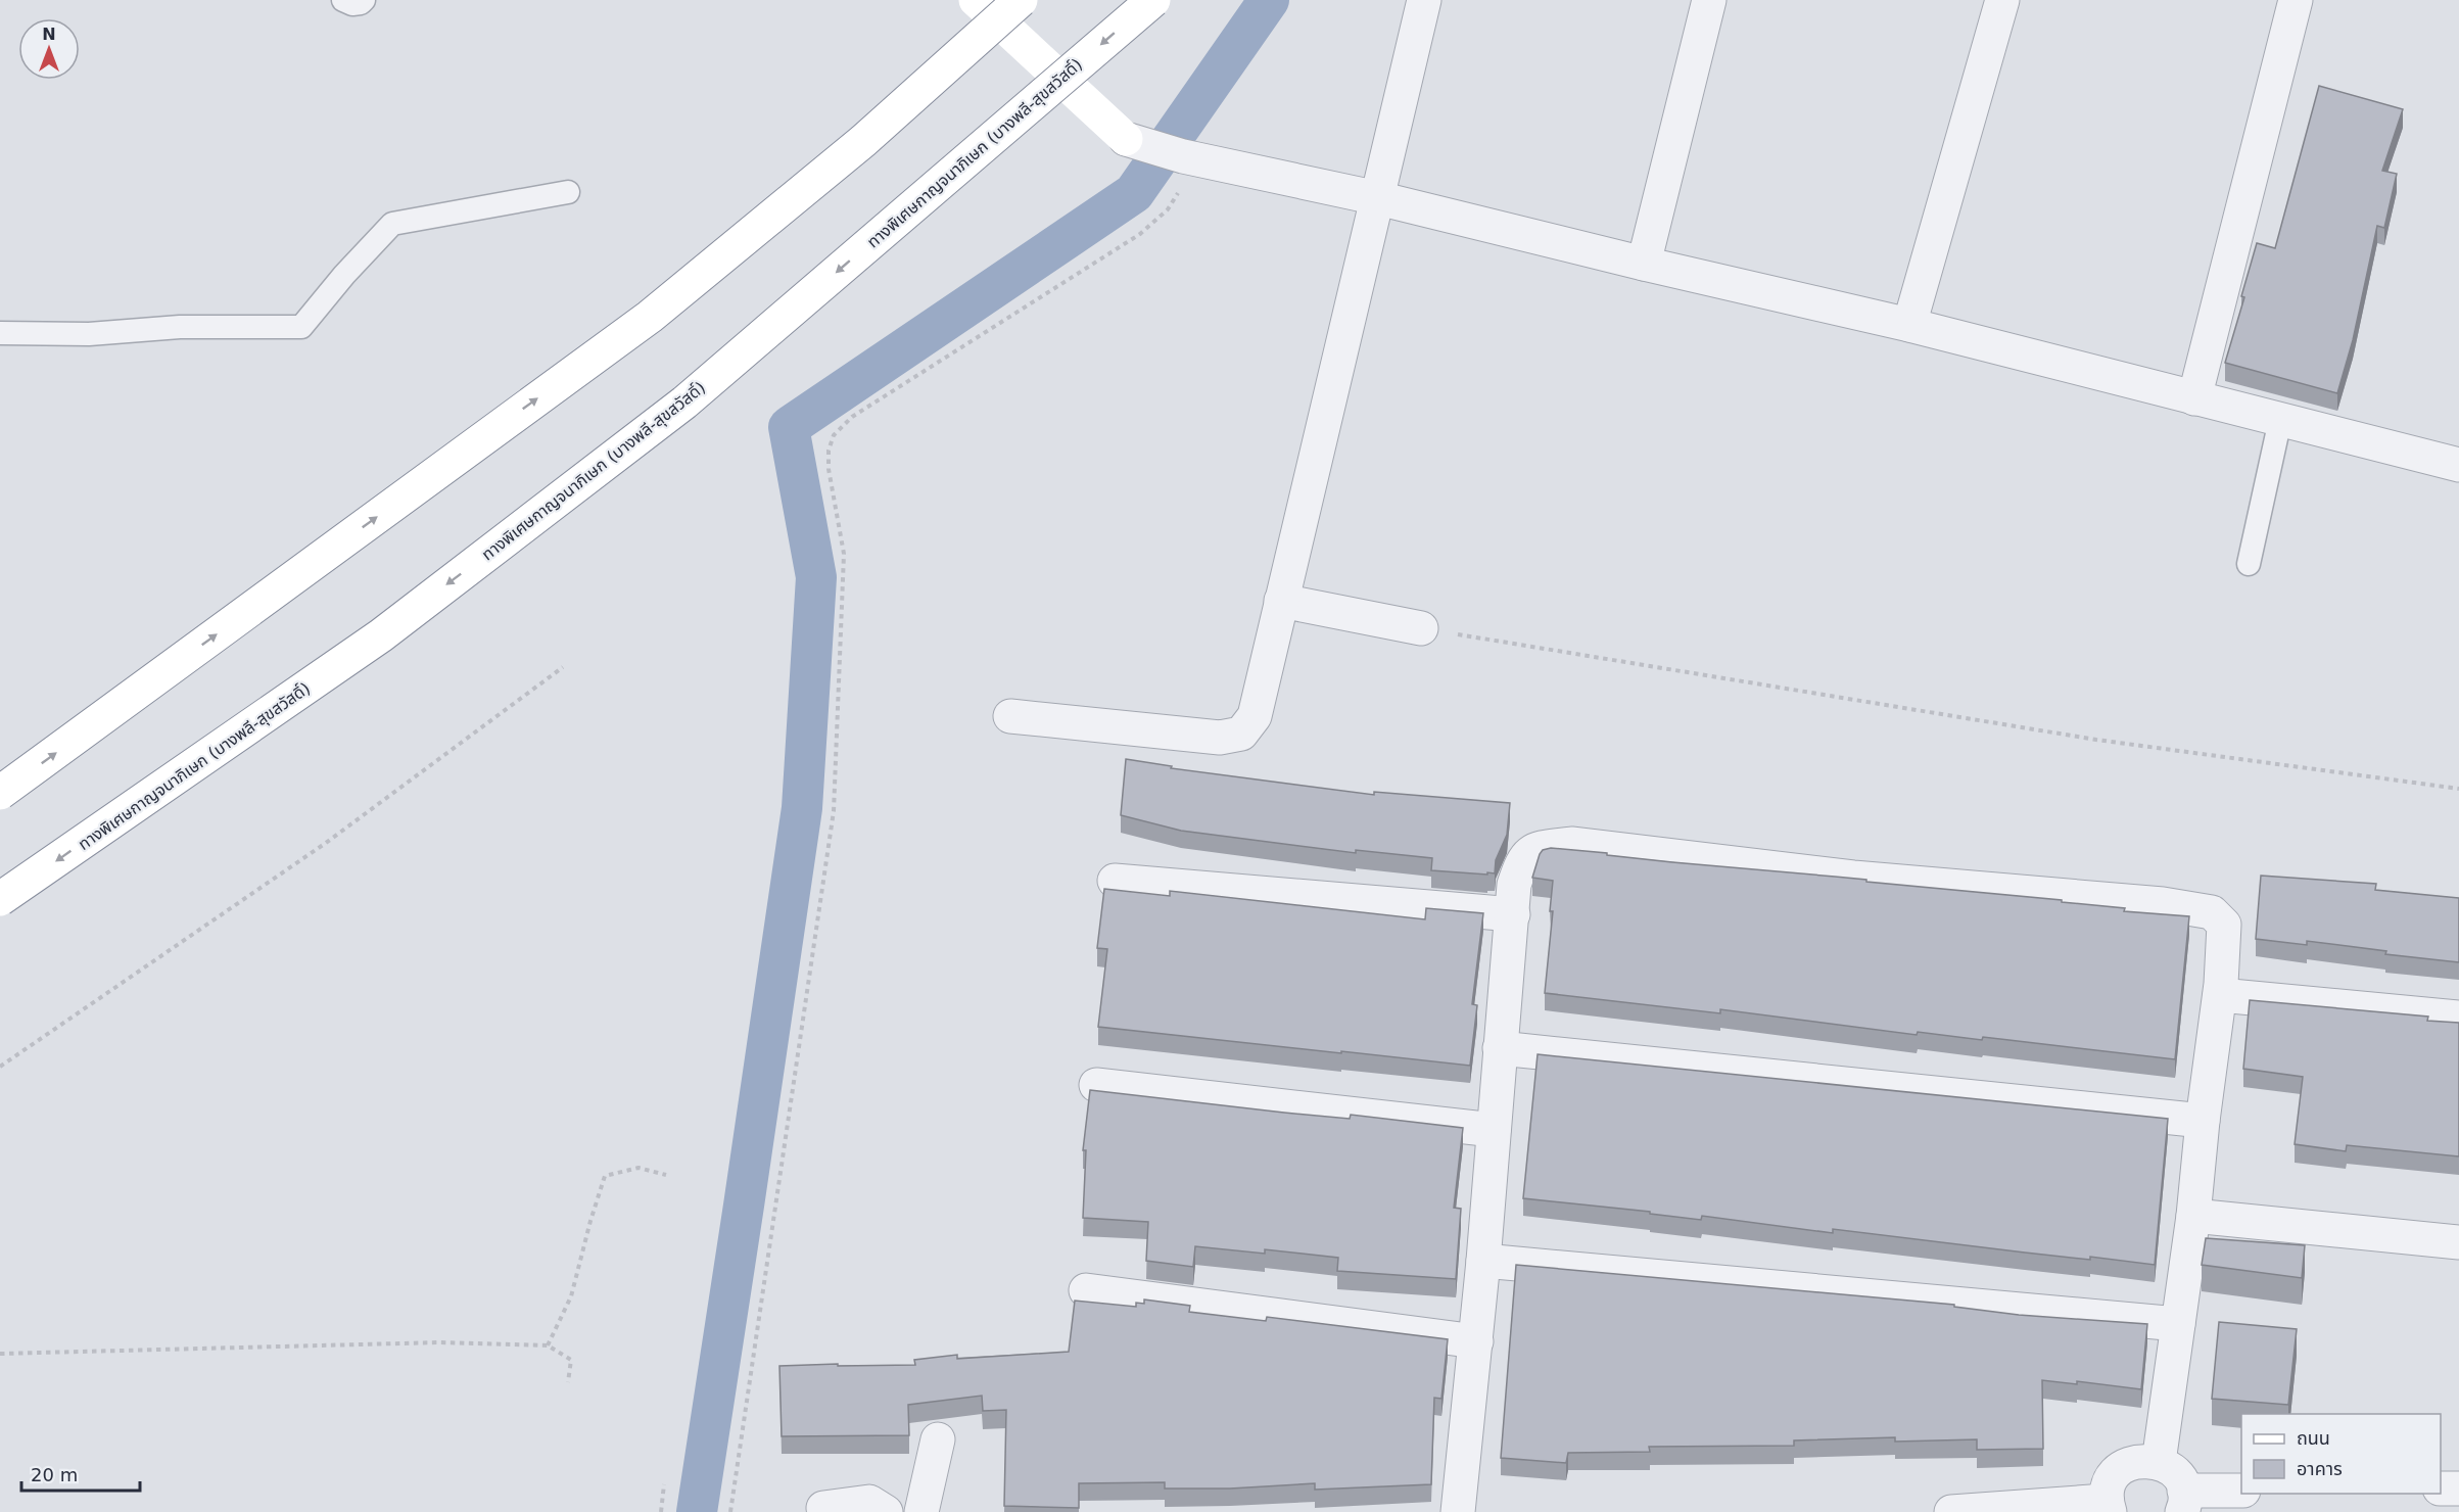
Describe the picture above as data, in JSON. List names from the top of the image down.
{
  "streets": {
    "main road": ["ทางพิเศษกาญจนาภิเษก (บางพลี-สุขสวัสดิ์)"]
  },
  "legend": ["ถนน", "อาคาร"],
  "scale_bar": "20 m",
  "north": "top"
}
